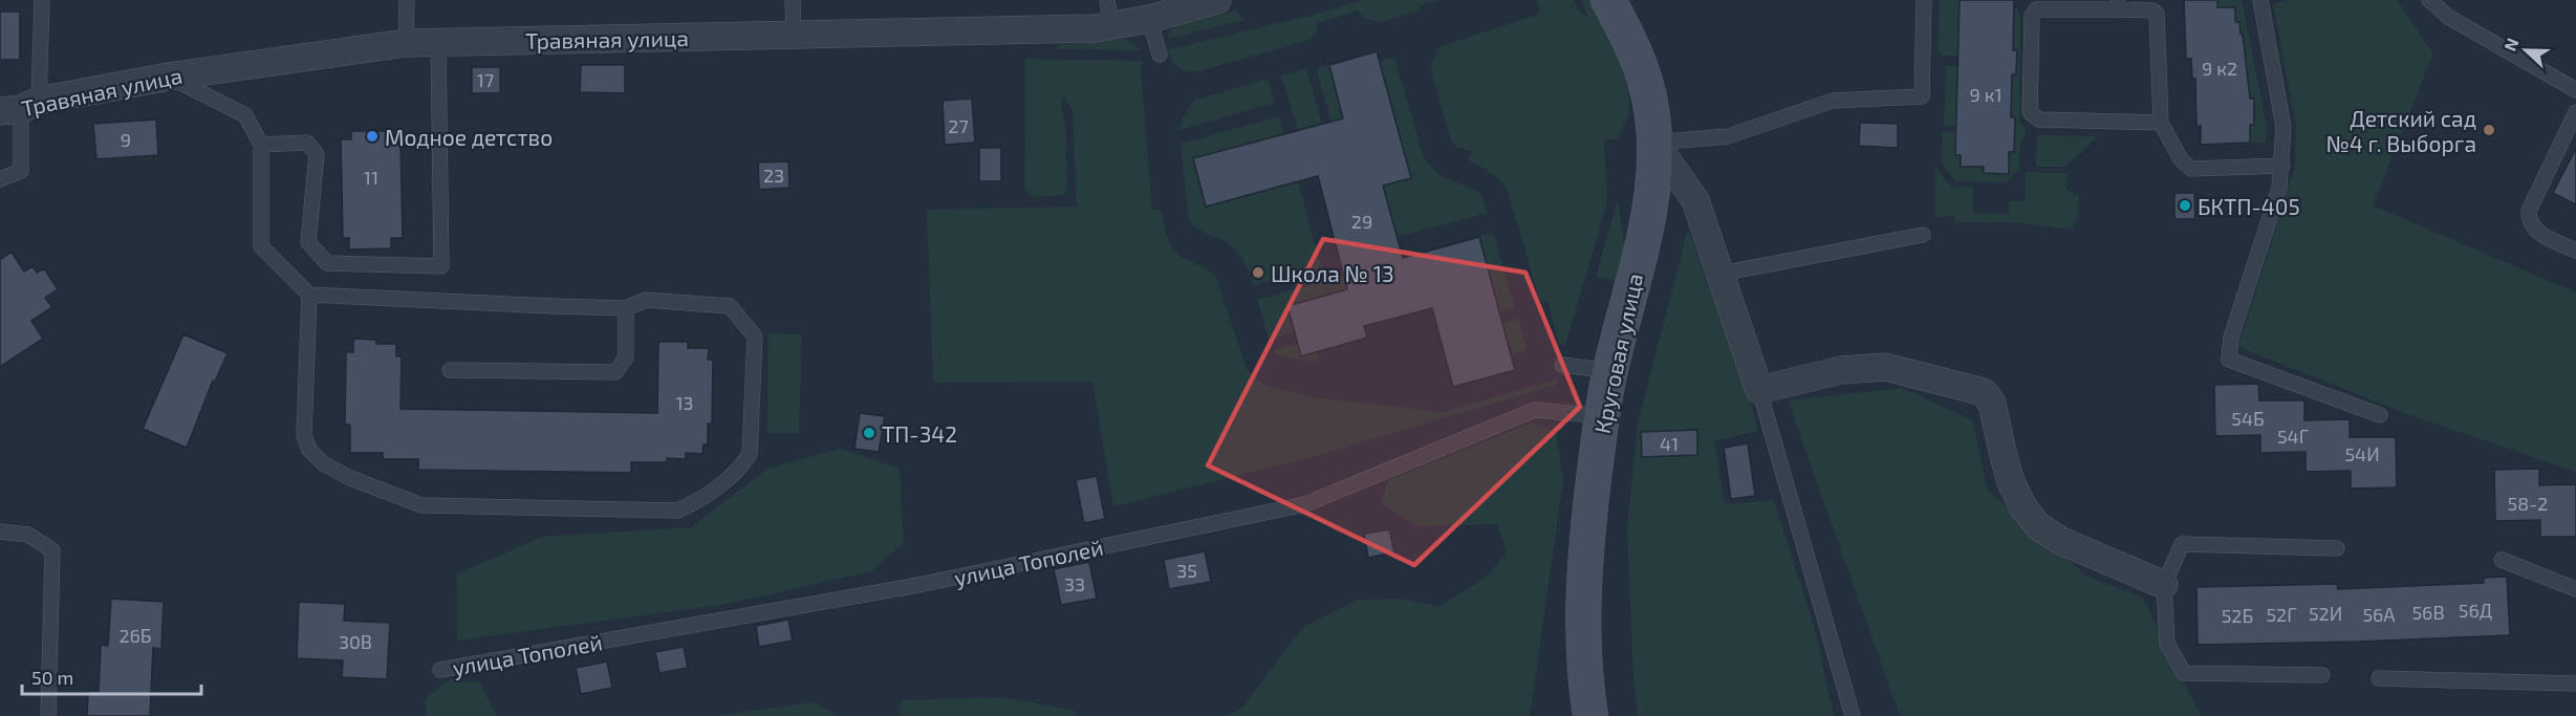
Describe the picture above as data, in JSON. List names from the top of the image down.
{
  "streets": {
    "street": ["Травяная улица", "Круговая улица"],
    "lane": ["улица Тополей"]
  },
  "crossings": [
    ["Круговая улица", "улица Тополей"]
  ],
  "places": [
    "Детский сад №4 г. Выборга",
    "Модное детство",
    "БКТП-405",
    "Школа № 13",
    "ТП-342"
  ],
  "house_numbers": [
    "9 к2",
    "17",
    "9 к1",
    "27",
    "9",
    "23",
    "11",
    "29",
    "13",
    "54Б",
    "54Г",
    "41",
    "54И",
    "58-2",
    "35",
    "33",
    "56Д",
    "56В",
    "52И",
    "52Г",
    "56А",
    "52Б",
    "26Б",
    "30В"
  ],
  "scale_bar": "50 m",
  "north": "left"
}
